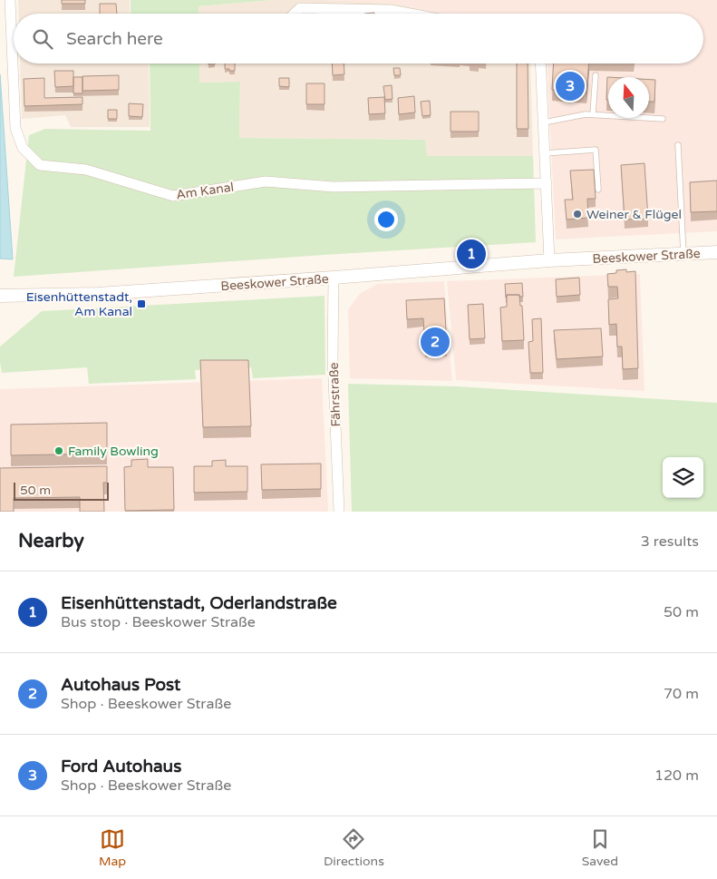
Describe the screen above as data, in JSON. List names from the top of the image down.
{
  "streets": {
    "street": ["Am Kanal", "Beeskower Straße", "Fährstraße"]
  },
  "crossings": [
    ["Beeskower Straße", "Fährstraße"]
  ],
  "places": {
    "other": ["Weiner & Flügel", "Family Bowling"],
    "transit": ["Eisenhüttenstadt, Am Kanal"]
  },
  "scale_bar": "50 m",
  "north": "top",
  "page": {
    "search": "Search here",
    "pins": ["3", "1", "2"],
    "scale": "50 m",
    "heading": ["Nearby", "3 results"],
    "list": [
      {
        "mark": "1",
        "name": "Eisenhüttenstadt, Oderlandstraße",
        "note": "Bus stop · Beeskower Straße",
        "value": "50 m"
      },
      {
        "mark": "2",
        "name": "Autohaus Post",
        "note": "Shop · Beeskower Straße",
        "value": "70 m"
      },
      {
        "mark": "3",
        "name": "Ford Autohaus",
        "note": "Shop · Beeskower Straße",
        "value": "120 m"
      }
    ],
    "nav": ["Map", "Directions", "Saved"]
  }
}
